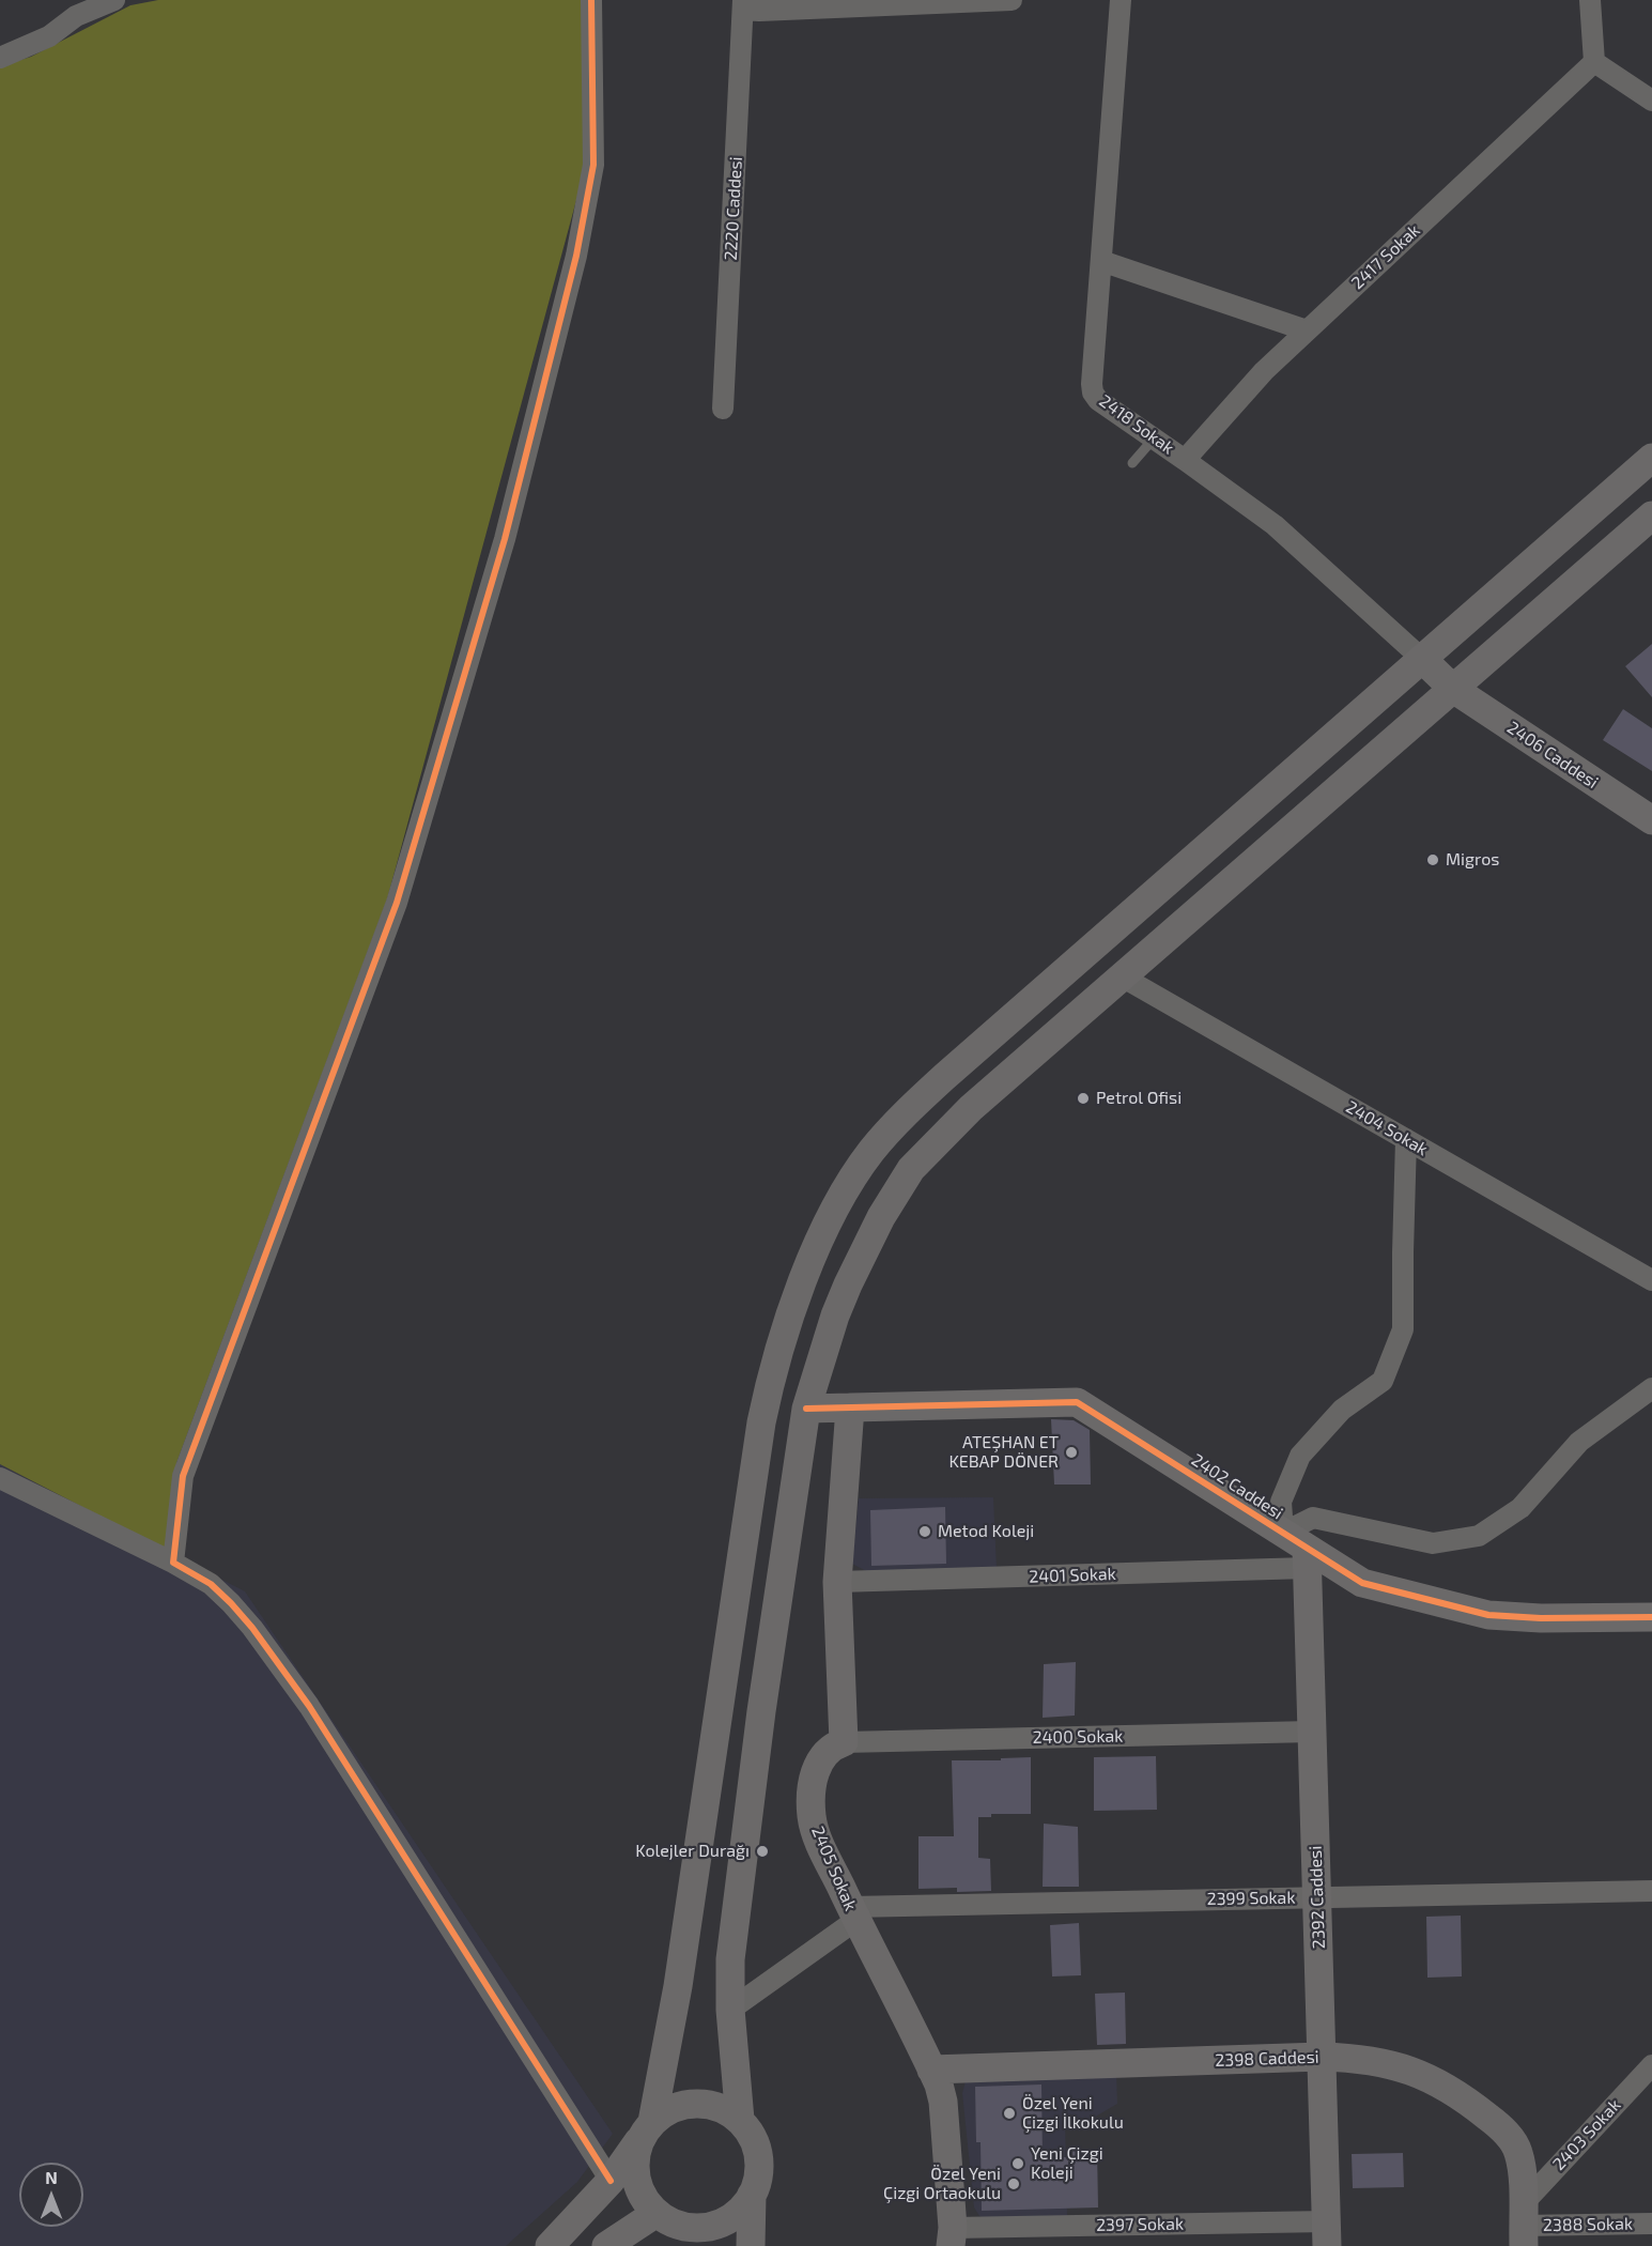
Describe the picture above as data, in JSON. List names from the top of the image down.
{
  "streets": {
    "main road": [
      "2406 Caddesi",
      "2402 Caddesi",
      "2405 Sokak",
      "2392 Caddesi",
      "2398 Caddesi"
    ],
    "street": [
      "2220 Caddesi",
      "2417 Sokak",
      "2418 Sokak",
      "2404 Sokak",
      "2401 Sokak",
      "2400 Sokak",
      "2399 Sokak",
      "2403 Sokak",
      "2397 Sokak",
      "2388 Sokak"
    ]
  },
  "crossings": [
    ["2417 Sokak", "2418 Sokak"],
    ["2418 Sokak", "2406 Caddesi"],
    ["2402 Caddesi", "2401 Sokak"],
    ["2402 Caddesi", "2392 Caddesi"],
    ["2401 Sokak", "2392 Caddesi"],
    ["2400 Sokak", "2405 Sokak"],
    ["2400 Sokak", "2392 Caddesi"],
    ["2405 Sokak", "2399 Sokak"],
    ["2405 Sokak", "2398 Caddesi"],
    ["2405 Sokak", "2397 Sokak"],
    ["2392 Caddesi", "2399 Sokak"],
    ["2392 Caddesi", "2398 Caddesi"],
    ["2392 Caddesi", "2397 Sokak"],
    ["2398 Caddesi", "2403 Sokak"],
    ["2398 Caddesi", "2388 Sokak"],
    ["2403 Sokak", "2388 Sokak"]
  ],
  "places": [
    "Migros",
    "Petrol Ofisi",
    "ATEŞHAN ET KEBAP DÖNER",
    "Metod Koleji",
    "Kolejler Durağı",
    "Özel Yeni Çizgi İlkokulu",
    "Yeni Çizgi Koleji",
    "Özel Yeni Çizgi Ortaokulu"
  ],
  "north": "top"
}
